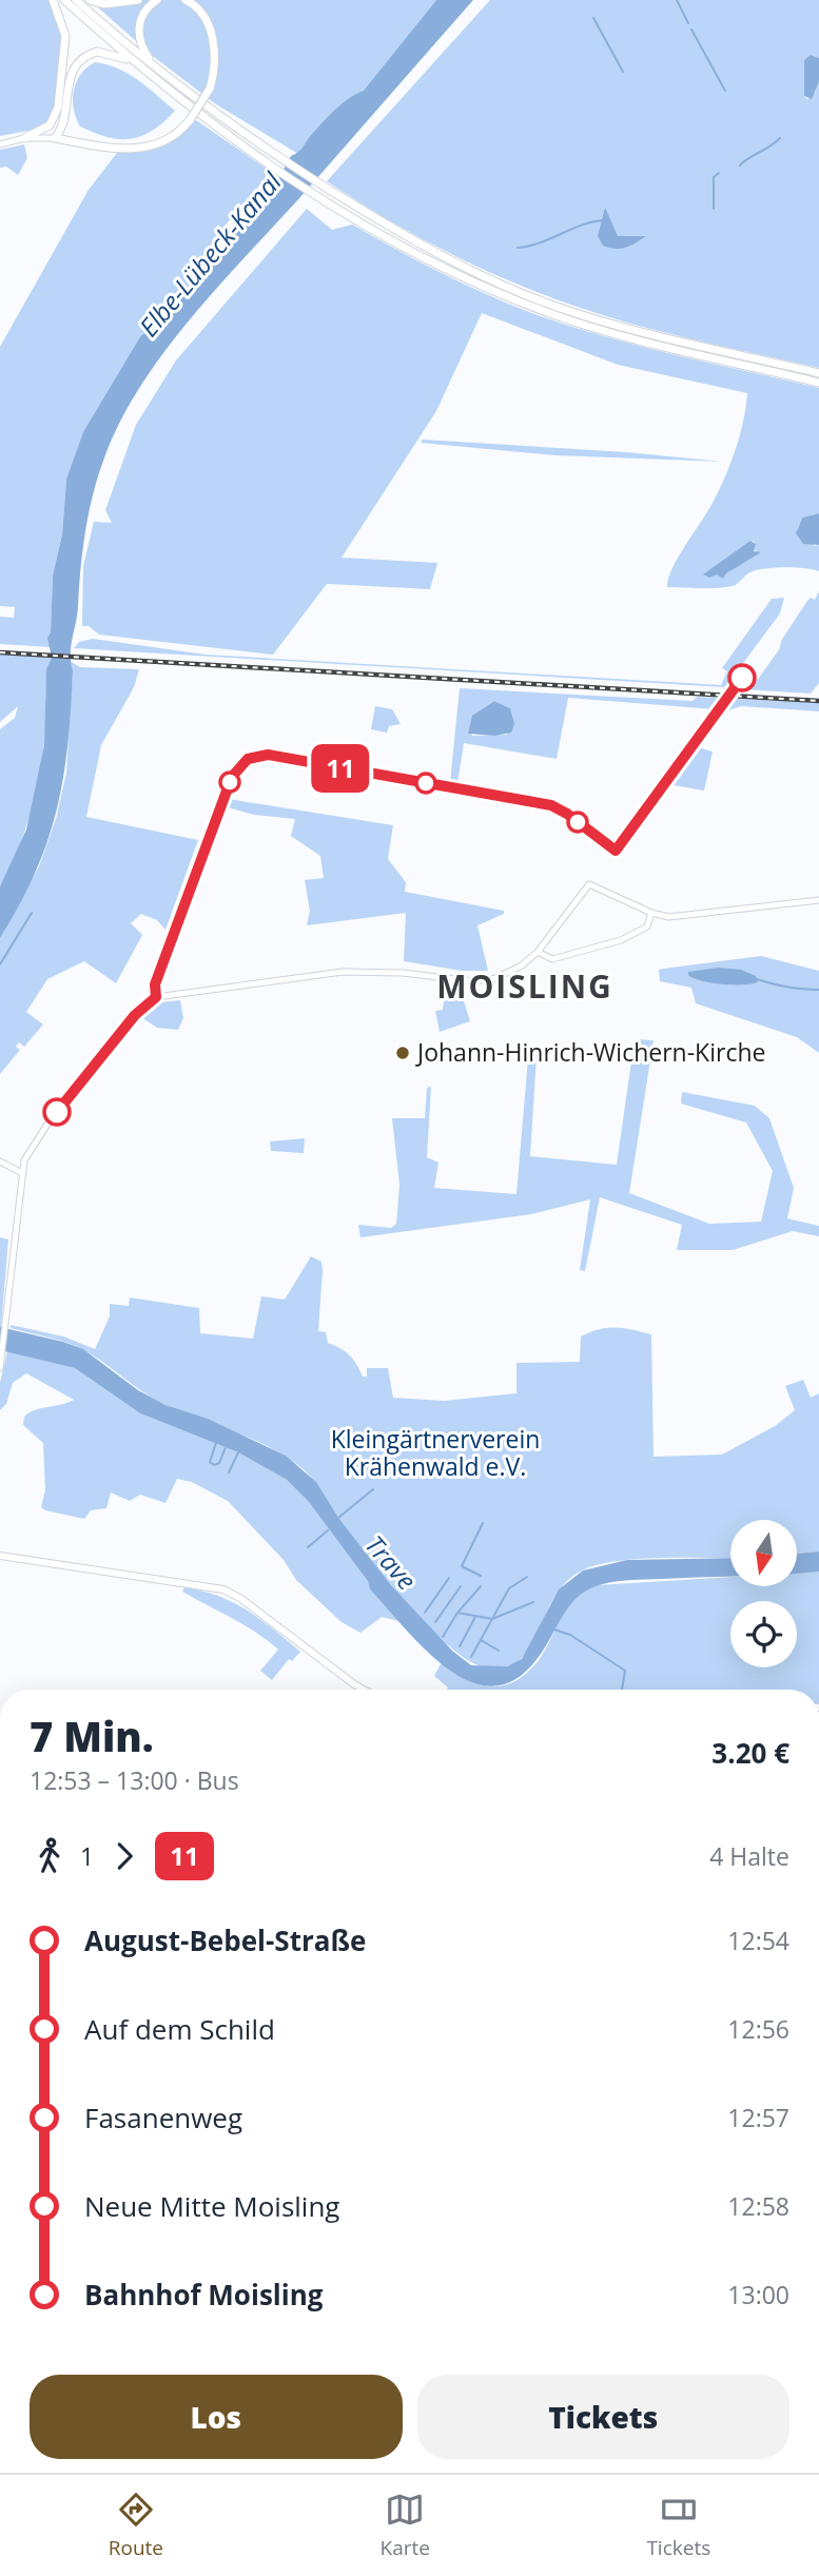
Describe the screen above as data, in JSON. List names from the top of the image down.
{
  "districts": ["MOISLING"],
  "water": ["Elbe-Lübeck-Kanal", "Trave"],
  "parks": ["Kleingärtnerverein Krähenwald e.V."],
  "places": ["Johann-Hinrich-Wichern-Kirche"],
  "lines": ["bus line 11"],
  "north": "bottom",
  "page": {
    "on_map": "11",
    "heading": ["7 Min.", "12:53 – 13:00 · Bus", "3.20 €"],
    "legs": ["1", "11", "4 Halte"],
    "list": [
      {
        "name": "August-Bebel-Straße",
        "value": "12:54"
      },
      {
        "name": "Auf dem Schild",
        "value": "12:56"
      },
      {
        "name": "Fasanenweg",
        "value": "12:57"
      },
      {
        "name": "Neue Mitte Moisling",
        "value": "12:58"
      },
      {
        "name": "Bahnhof Moisling",
        "value": "13:00"
      }
    ],
    "buttons": ["Los", "Tickets"],
    "tabs": ["Route", "Karte", "Tickets"]
  }
}
